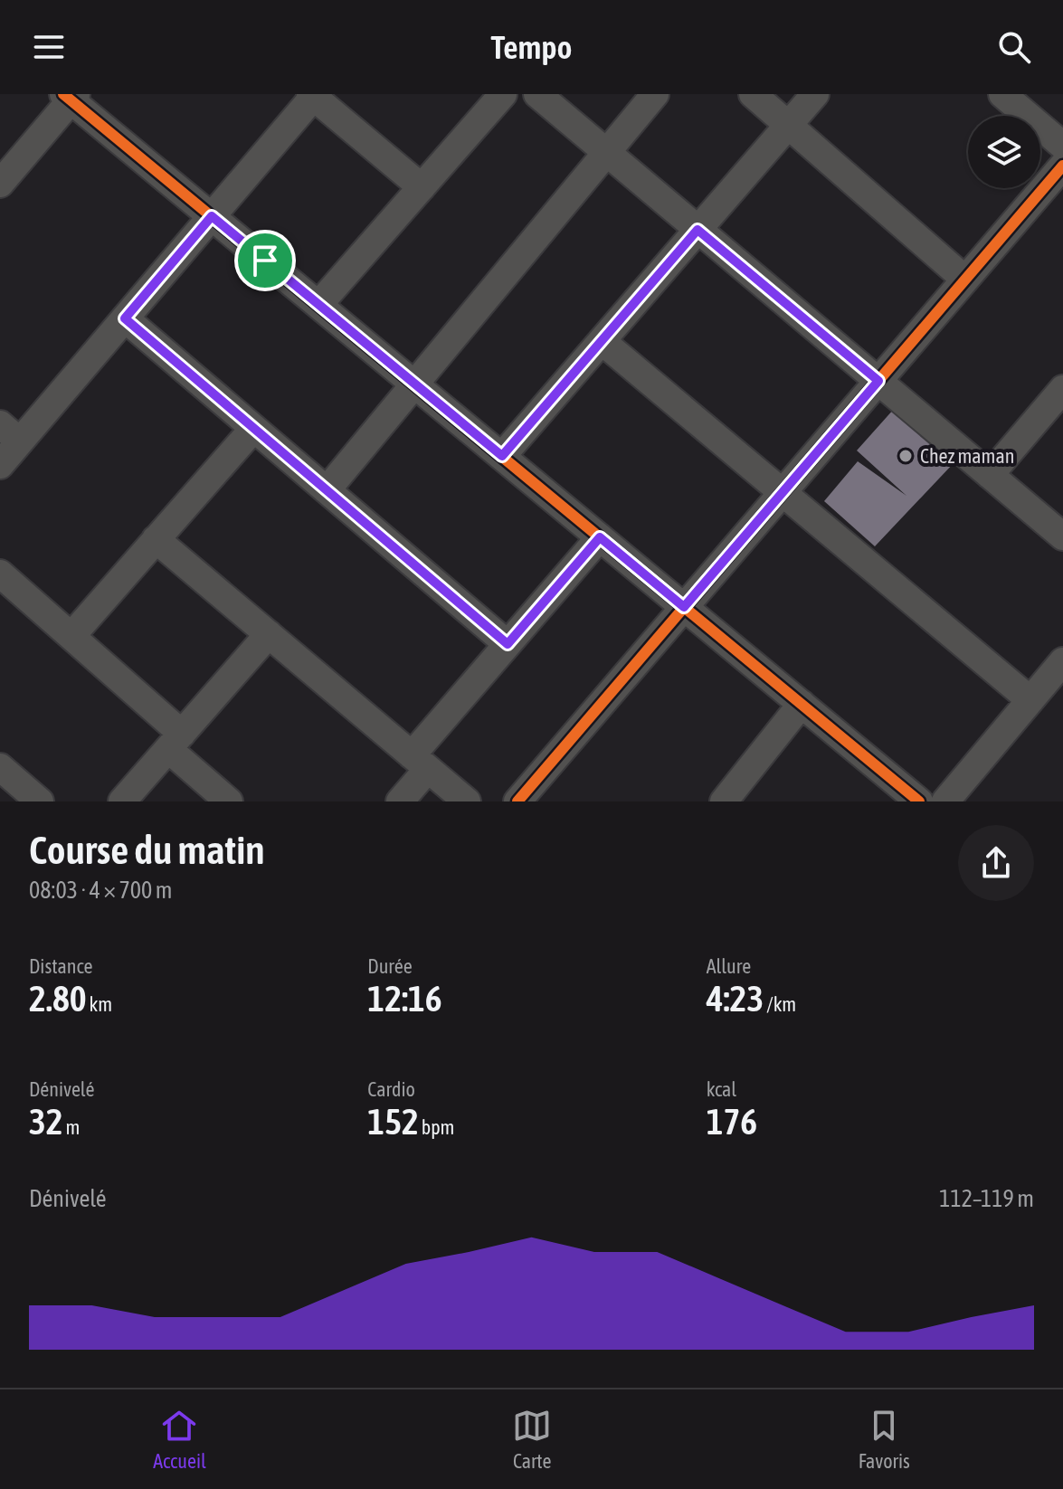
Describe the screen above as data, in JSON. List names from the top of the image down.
{
  "places": ["Chez maman"],
  "page": {
    "header": "Tempo",
    "heading": ["Course du matin", "08:03 · 4 × 700 m"],
    "stats": [
      ["Distance", "2.80 km"],
      ["Durée", "12:16"],
      ["Allure", "4:23 /km"],
      ["Dénivelé", "32 m"],
      ["Cardio", "152 bpm"],
      ["kcal", "176"]
    ],
    "chart": ["Dénivelé", "112–119 m"],
    "tabs": ["Accueil", "Carte", "Favoris"]
  }
}
